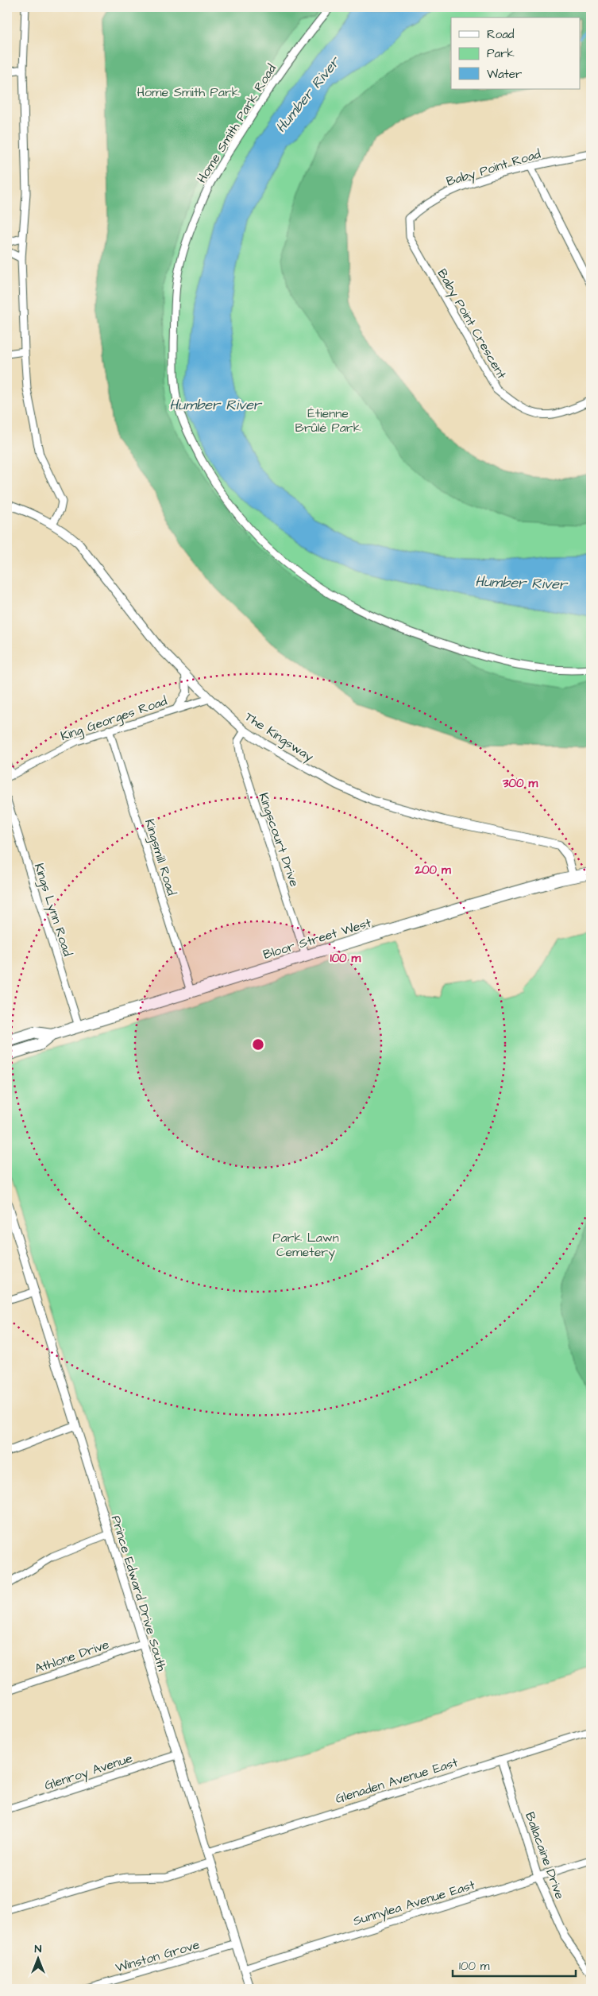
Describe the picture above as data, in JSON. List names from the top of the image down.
{
  "streets": {
    "main road": ["Bloor Street West"],
    "street": [
      "Home Smith Park Road",
      "Baby Point Road",
      "Baby Point Crescent",
      "King Georges Road",
      "The Kingsway",
      "Kingscourt Drive",
      "Kingsmill Road",
      "Kings Lynn Road",
      "Prince Edward Drive South",
      "Athlone Drive",
      "Glenroy Avenue",
      "Glenaden Avenue East",
      "Ballacaine Drive",
      "Sunnylea Avenue East",
      "Winston Grove"
    ]
  },
  "crossings": [
    ["Baby Point Road", "Baby Point Crescent"],
    ["King Georges Road", "The Kingsway"],
    ["King Georges Road", "Kingsmill Road"],
    ["The Kingsway", "Kingscourt Drive"],
    ["The Kingsway", "Bloor Street West"],
    ["Kingscourt Drive", "Bloor Street West"],
    ["Kingsmill Road", "Bloor Street West"],
    ["Kings Lynn Road", "Bloor Street West"],
    ["Prince Edward Drive South", "Athlone Drive"],
    ["Prince Edward Drive South", "Glenroy Avenue"],
    ["Prince Edward Drive South", "Glenaden Avenue East"],
    ["Prince Edward Drive South", "Sunnylea Avenue East"],
    ["Prince Edward Drive South", "Winston Grove"],
    ["Glenaden Avenue East", "Ballacaine Drive"],
    ["Ballacaine Drive", "Sunnylea Avenue East"]
  ],
  "water": ["Humber River"],
  "parks": ["Home Smith Park", "Étienne Brûlé Park", "Park Lawn Cemetery"],
  "legend": ["Road", "Park", "Water"],
  "scale_bar": "100 m",
  "north": "top",
  "rings": ["300 m", "200 m", "100 m"]
}
